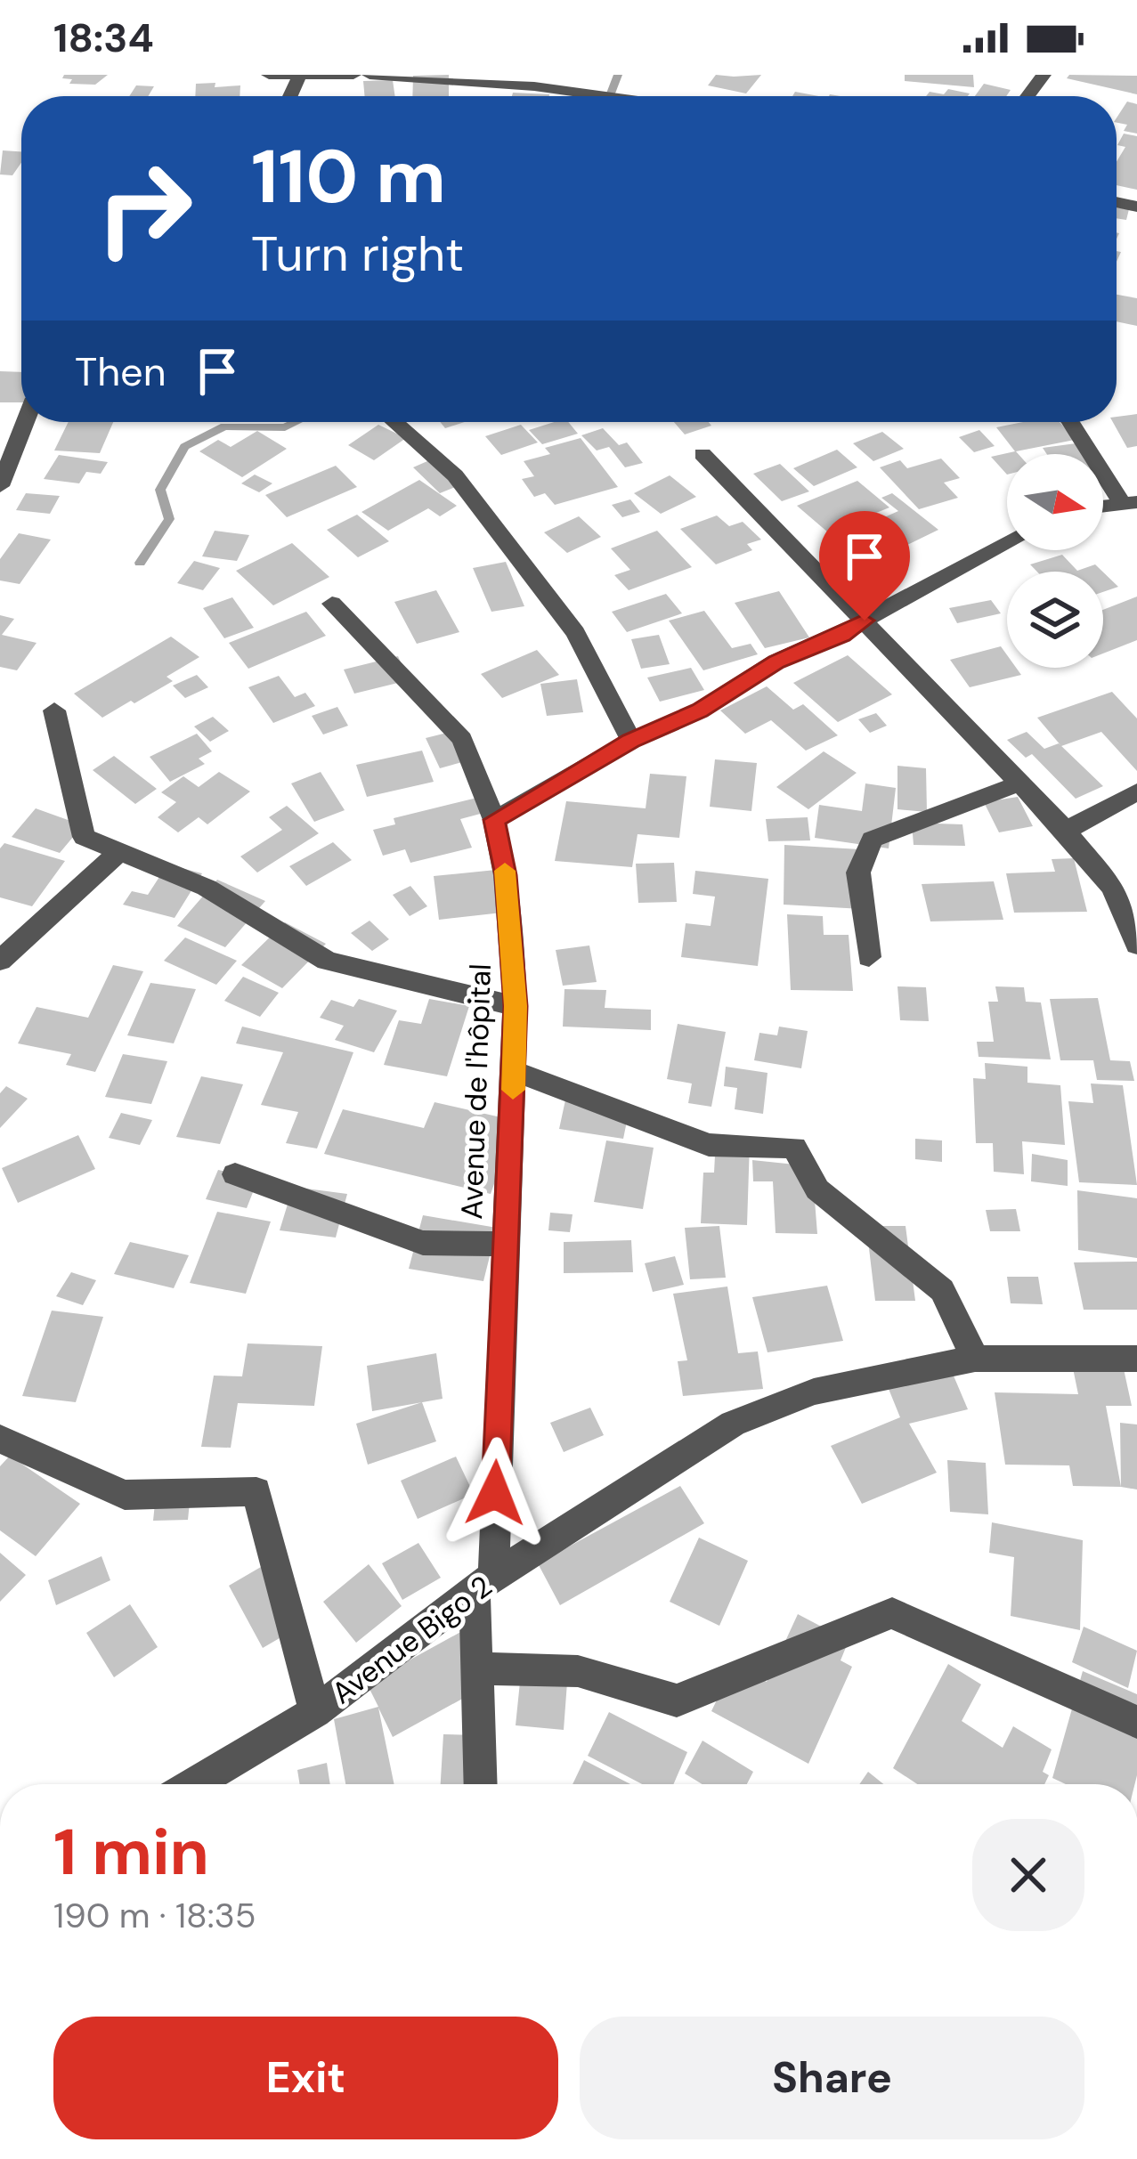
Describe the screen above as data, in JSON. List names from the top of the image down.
{
  "streets": {
    "street": ["Avenue de l'hôpital", "Avenue Bigo 2"]
  },
  "crossings": [
    ["Avenue de l'hôpital", "Avenue Bigo 2"]
  ],
  "north": "right",
  "page": {
    "status": "18:34",
    "turn": ["110 m", "Turn right"],
    "then": "Then",
    "heading": ["1 min", "190 m · 18:35"],
    "buttons": ["Exit", "Share"]
  }
}
